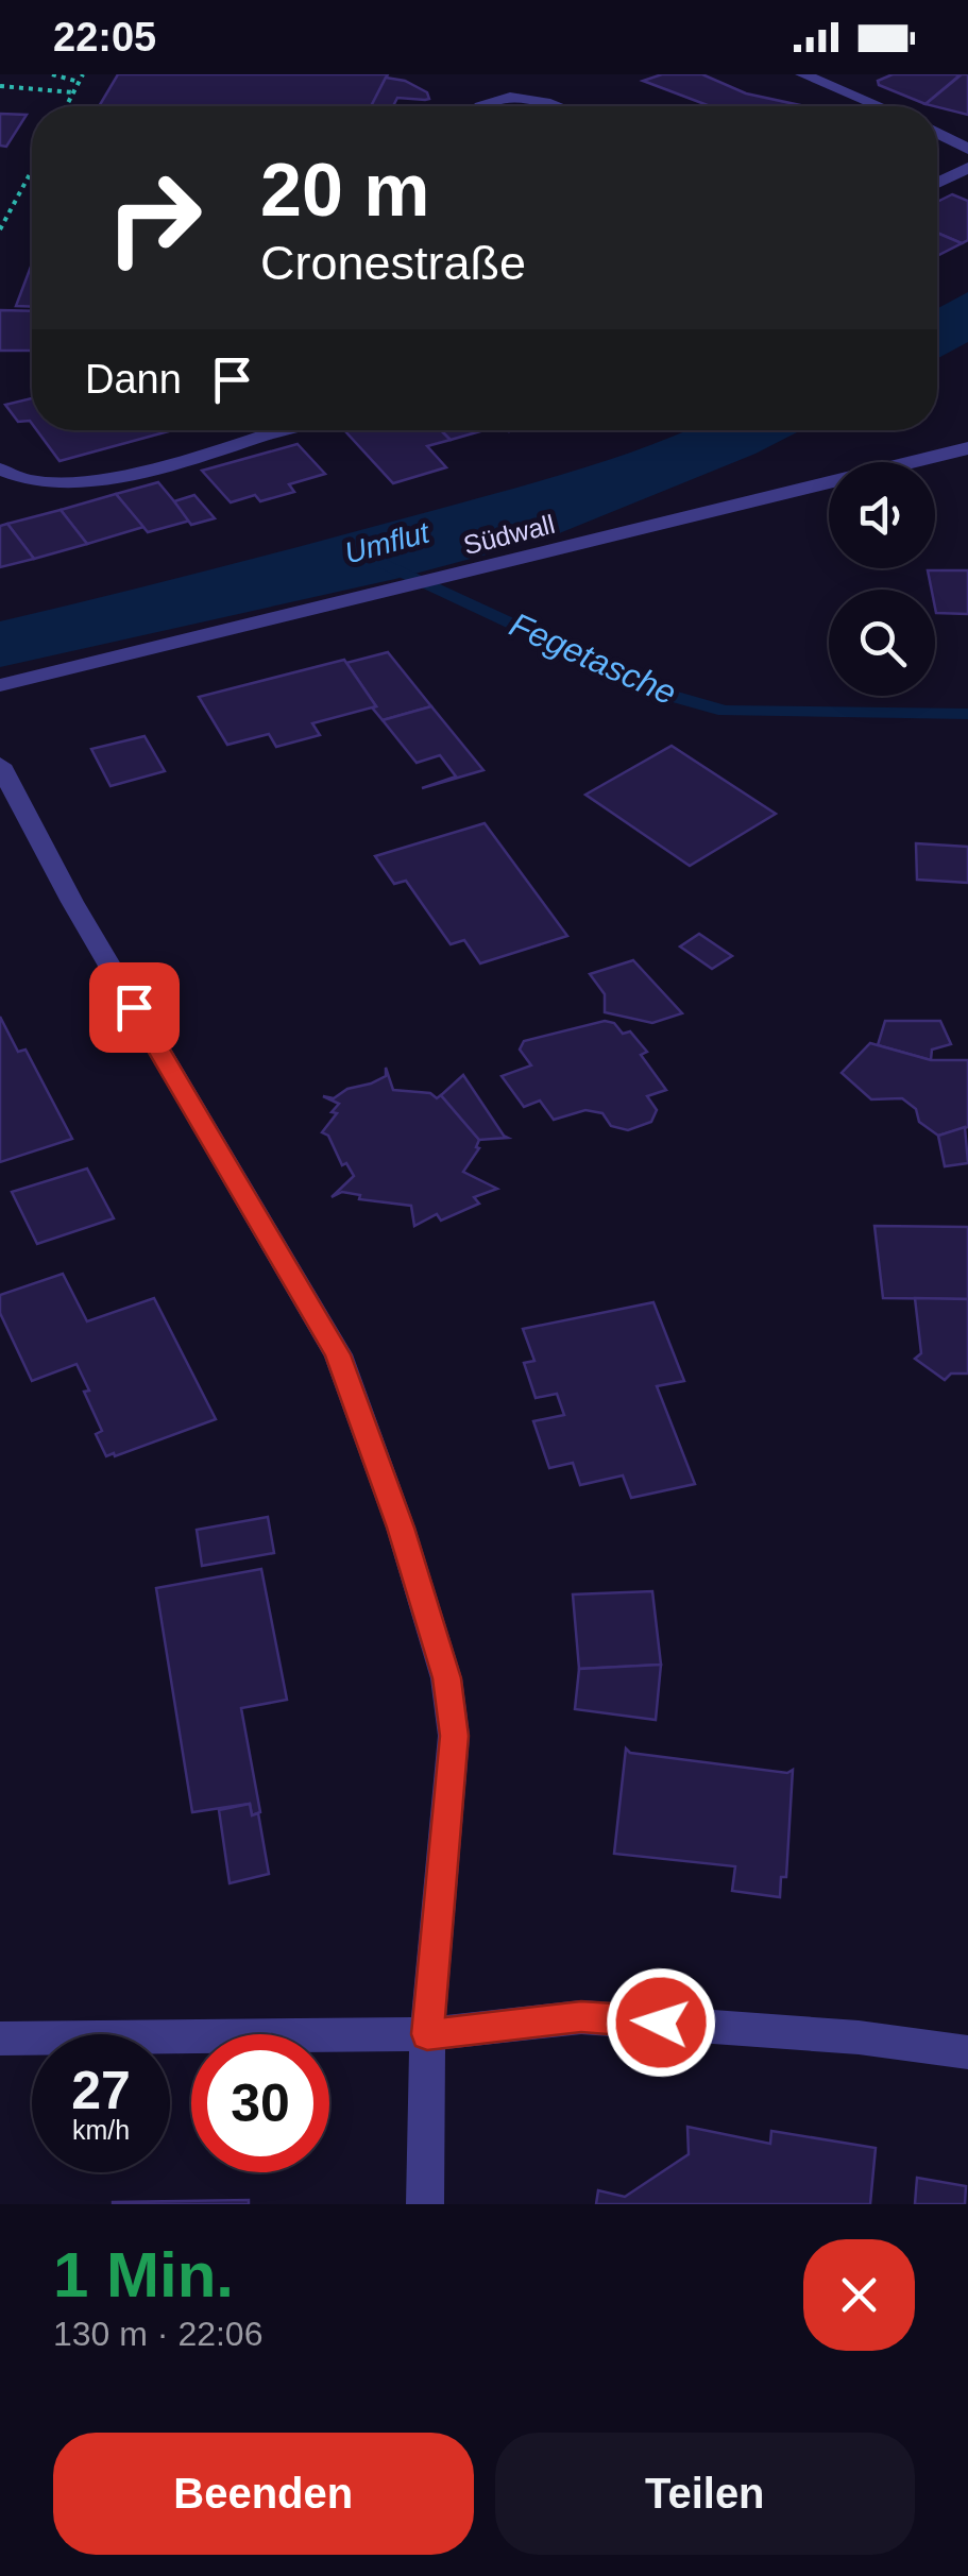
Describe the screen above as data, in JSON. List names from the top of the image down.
{
  "streets": {
    "street": ["Südwall"]
  },
  "water": ["Umflut", "Fegetasche"],
  "page": {
    "status": "22:05",
    "turn": ["20 m", "Cronestraße"],
    "then": "Dann",
    "speed": "27 km/h",
    "limit": "30",
    "heading": ["1 Min.", "130 m · 22:06"],
    "buttons": ["Beenden", "Teilen"]
  }
}
